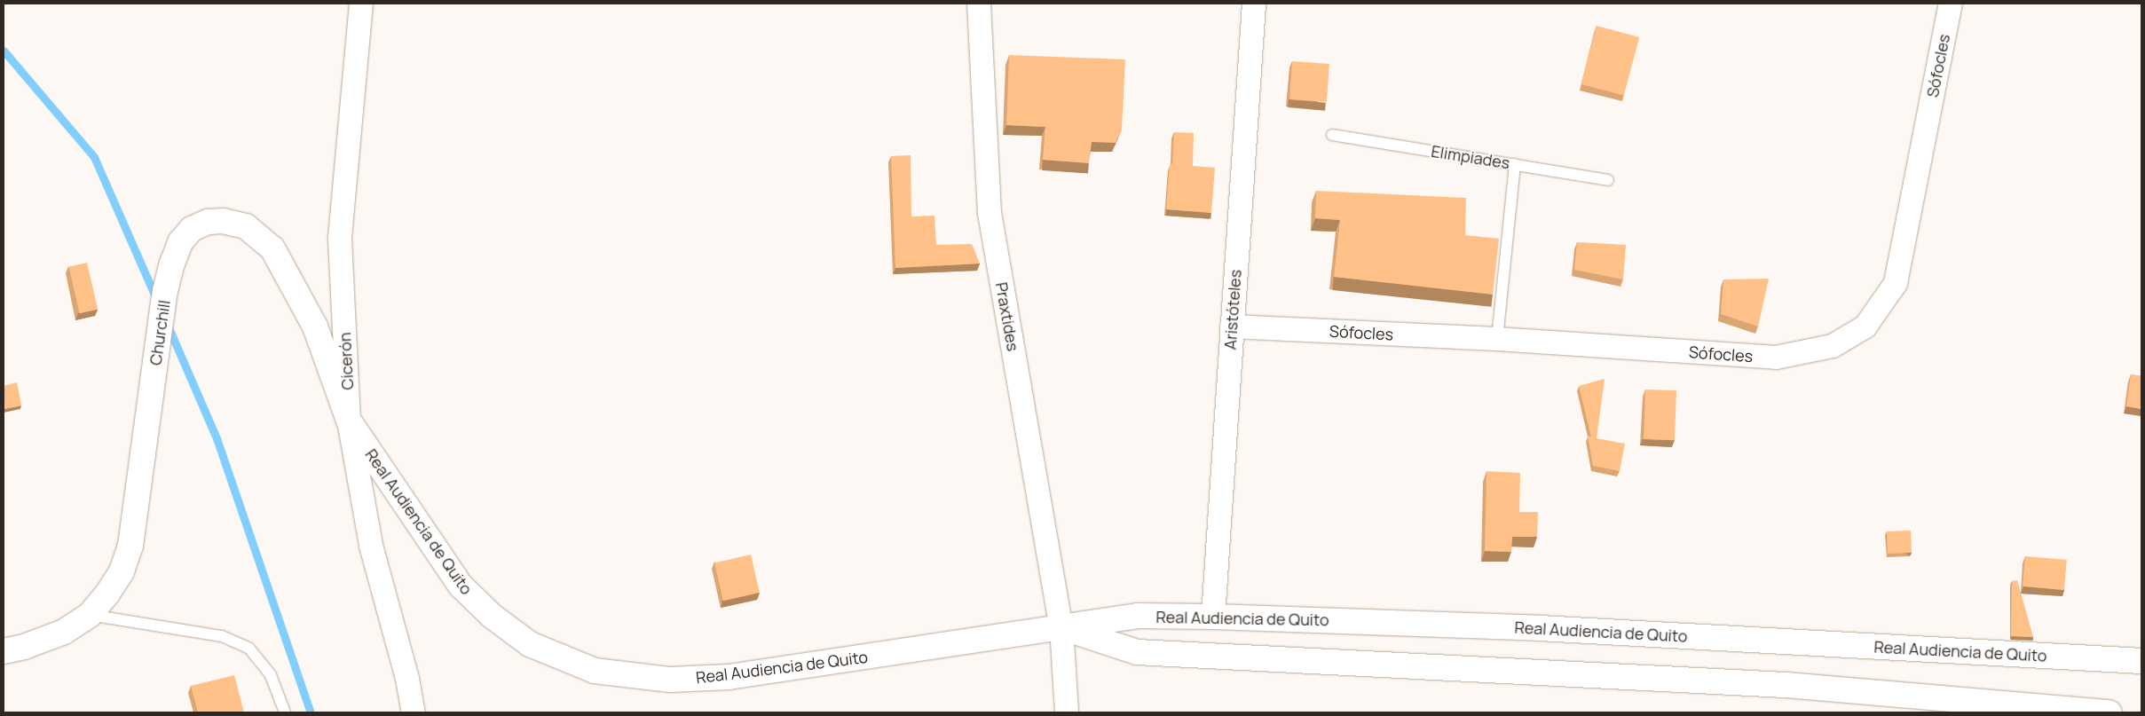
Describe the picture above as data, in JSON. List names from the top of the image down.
{
  "streets": {
    "main road": ["Churchill", "Real Audiencia de Quito"],
    "street": [
      "Sófocles",
      "Aristóteles",
      "Praxtides",
      "Cicerón"
    ],
    "lane": ["Elimpiades"]
  },
  "crossings": [
    ["Sófocles", "Aristóteles"],
    ["Aristóteles", "Real Audiencia de Quito"],
    ["Praxtides", "Real Audiencia de Quito"],
    ["Churchill", "Cicerón"],
    ["Churchill", "Real Audiencia de Quito"],
    ["Cicerón", "Real Audiencia de Quito"]
  ]
}
